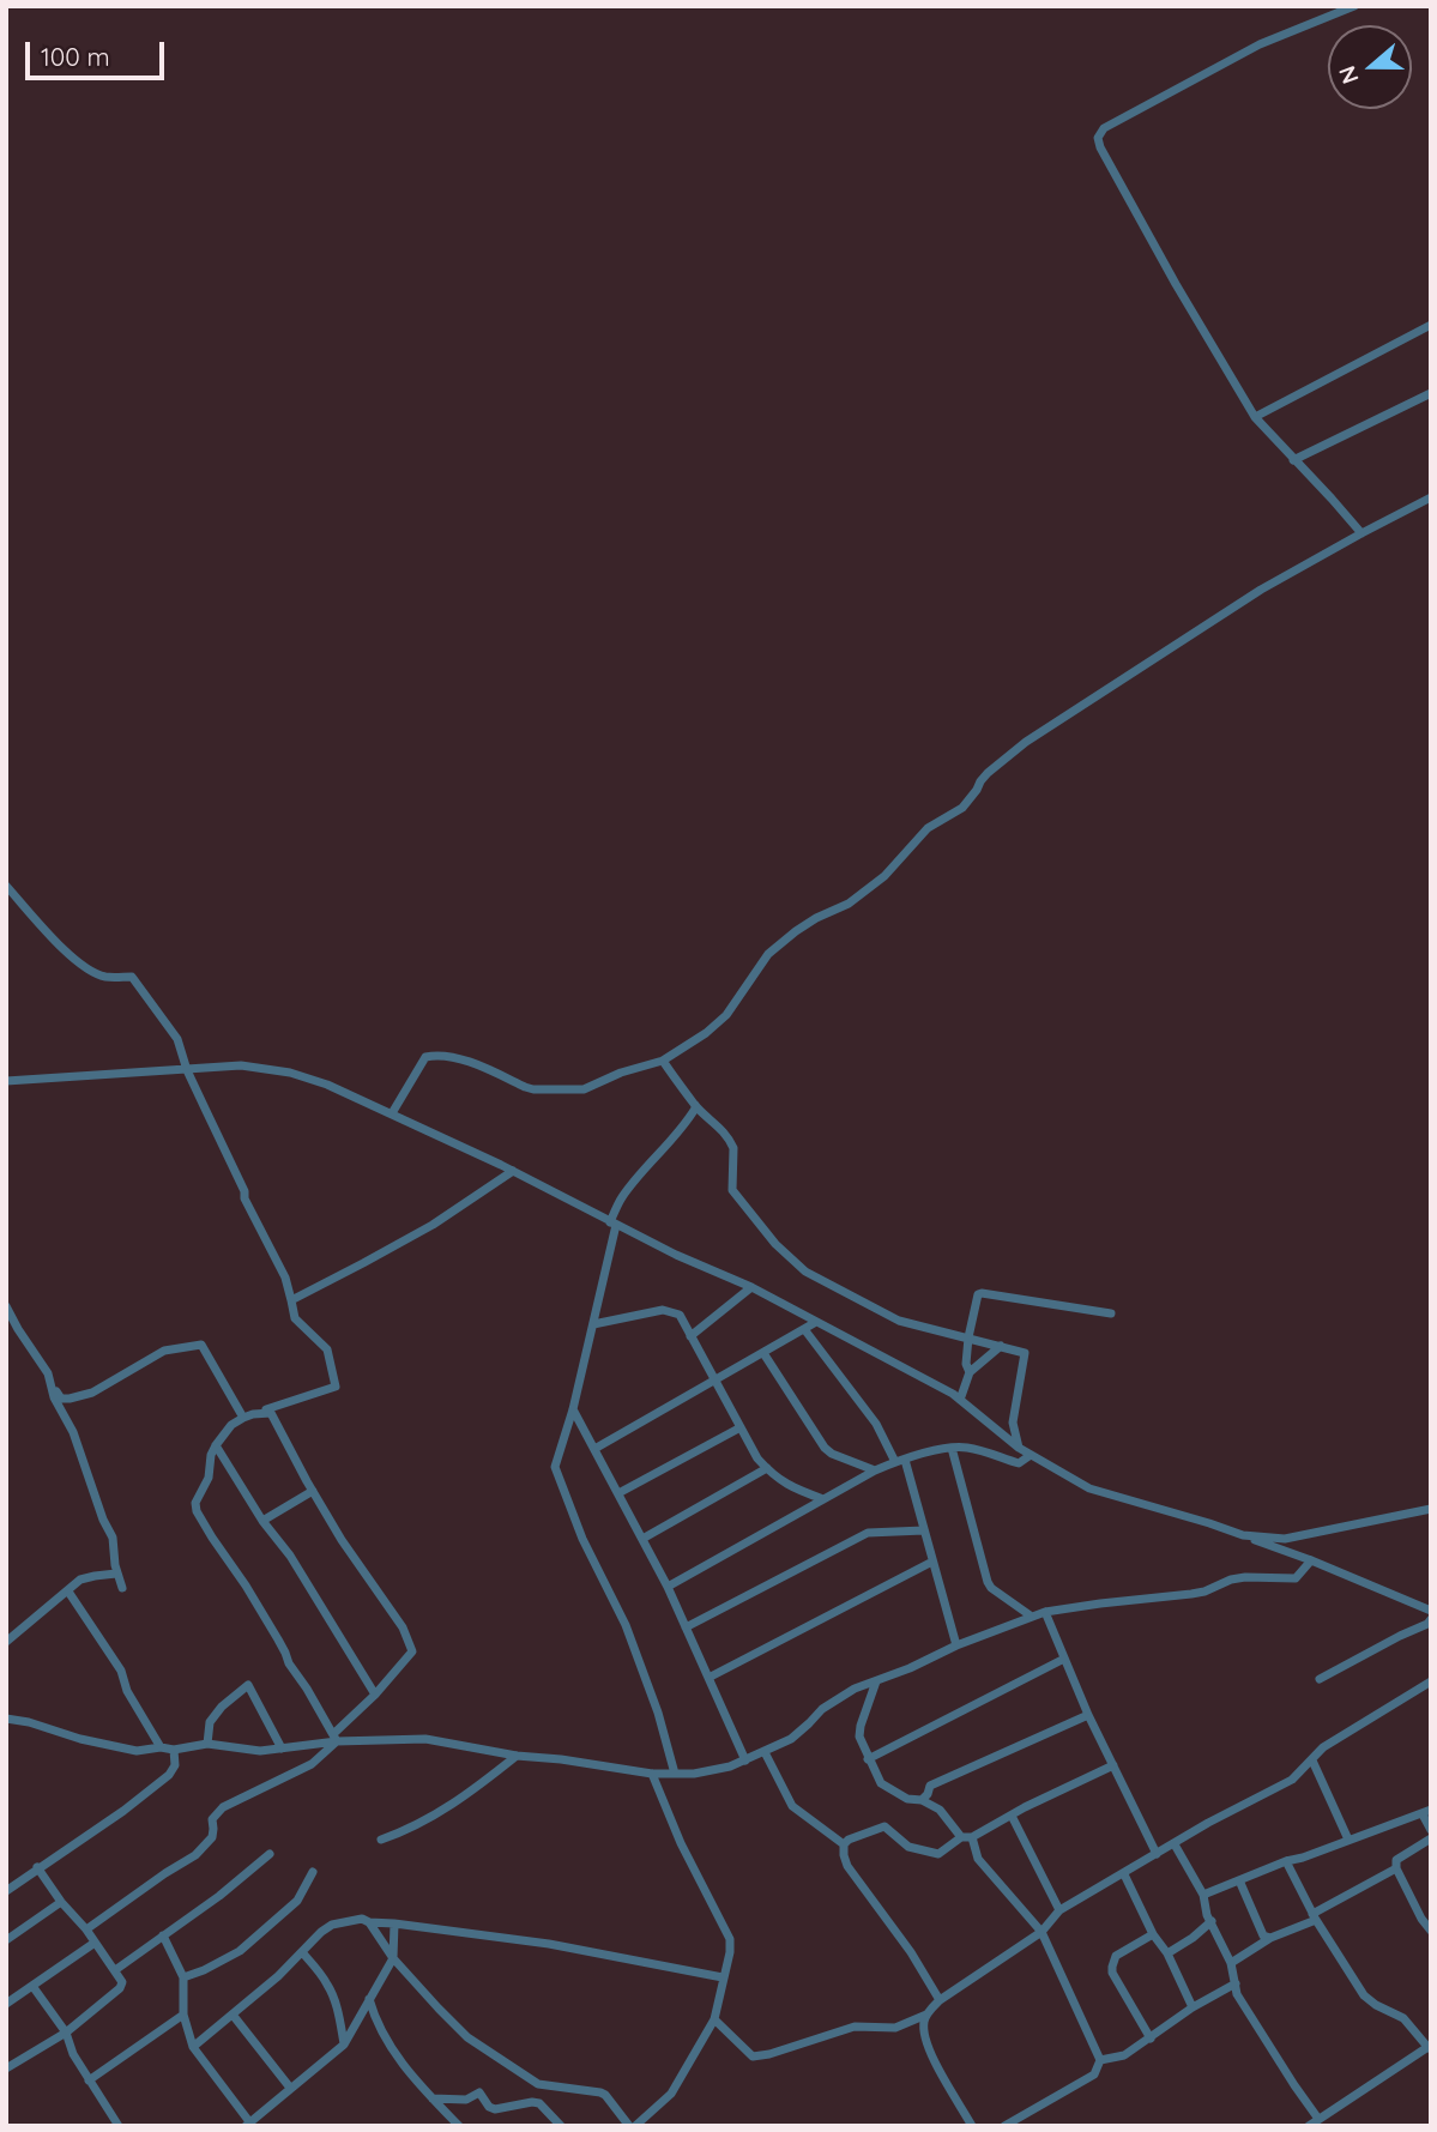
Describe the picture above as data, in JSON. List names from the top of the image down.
{
  "scale_bar": "100 m",
  "north": "left"
}
